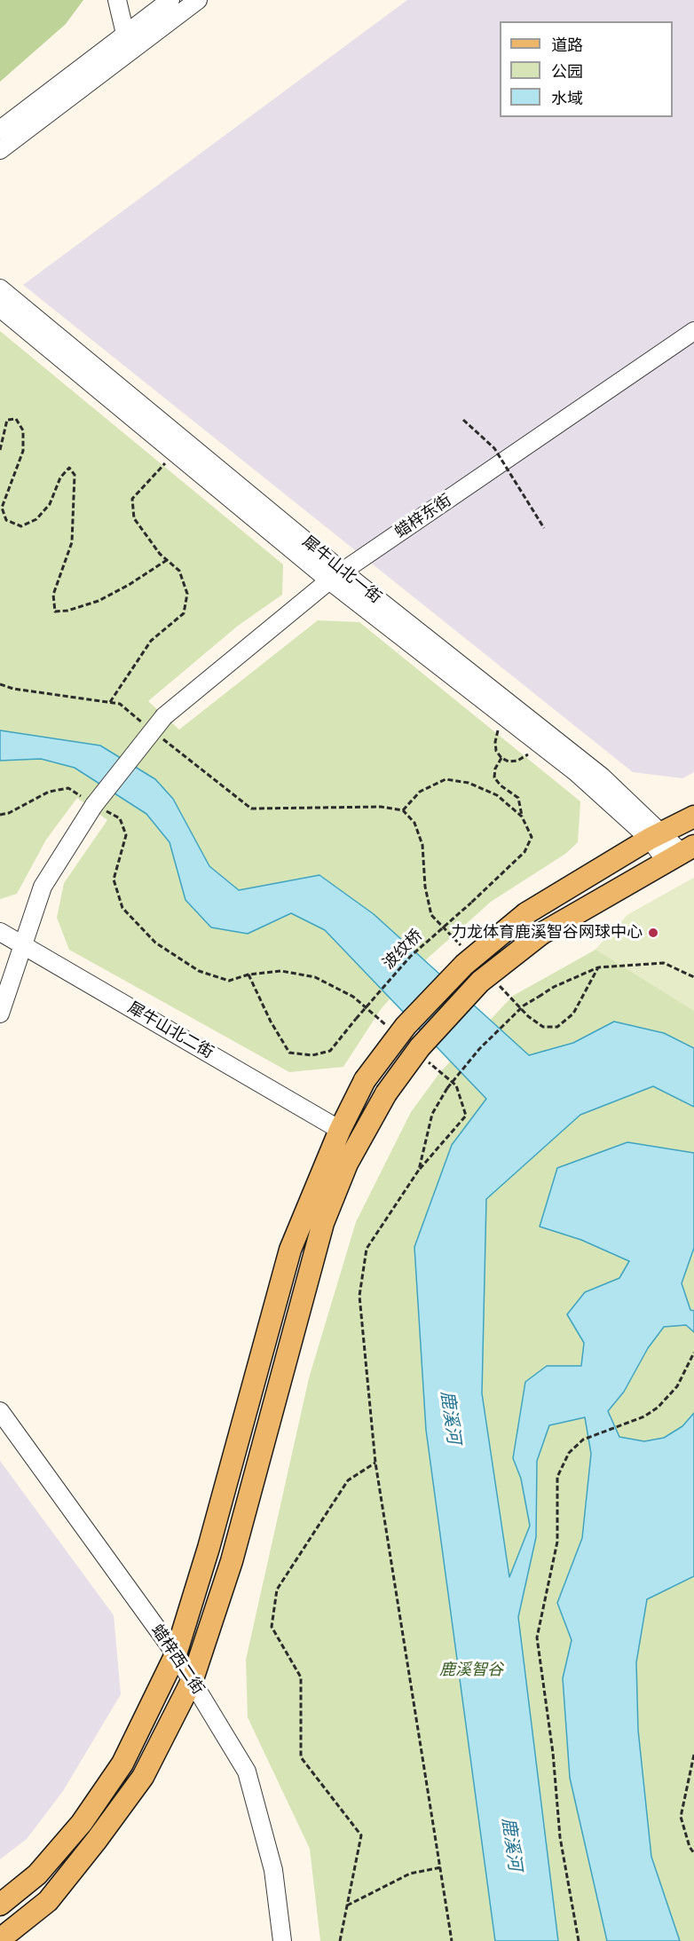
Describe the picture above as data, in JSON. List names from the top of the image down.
{
  "streets": {
    "street": [
      "蜡梓东街",
      "犀牛山北一街",
      "犀牛山北二街",
      "蜡梓西二街"
    ],
    "path": ["波纹桥"]
  },
  "crossings": [
    ["蜡梓东街", "犀牛山北一街"],
    ["蜡梓东街", "犀牛山北二街"]
  ],
  "water": ["鹿溪河"],
  "parks": ["鹿溪智谷"],
  "places": ["力龙体育鹿溪智谷网球中心"],
  "legend": ["道路", "公园", "水域"]
}
